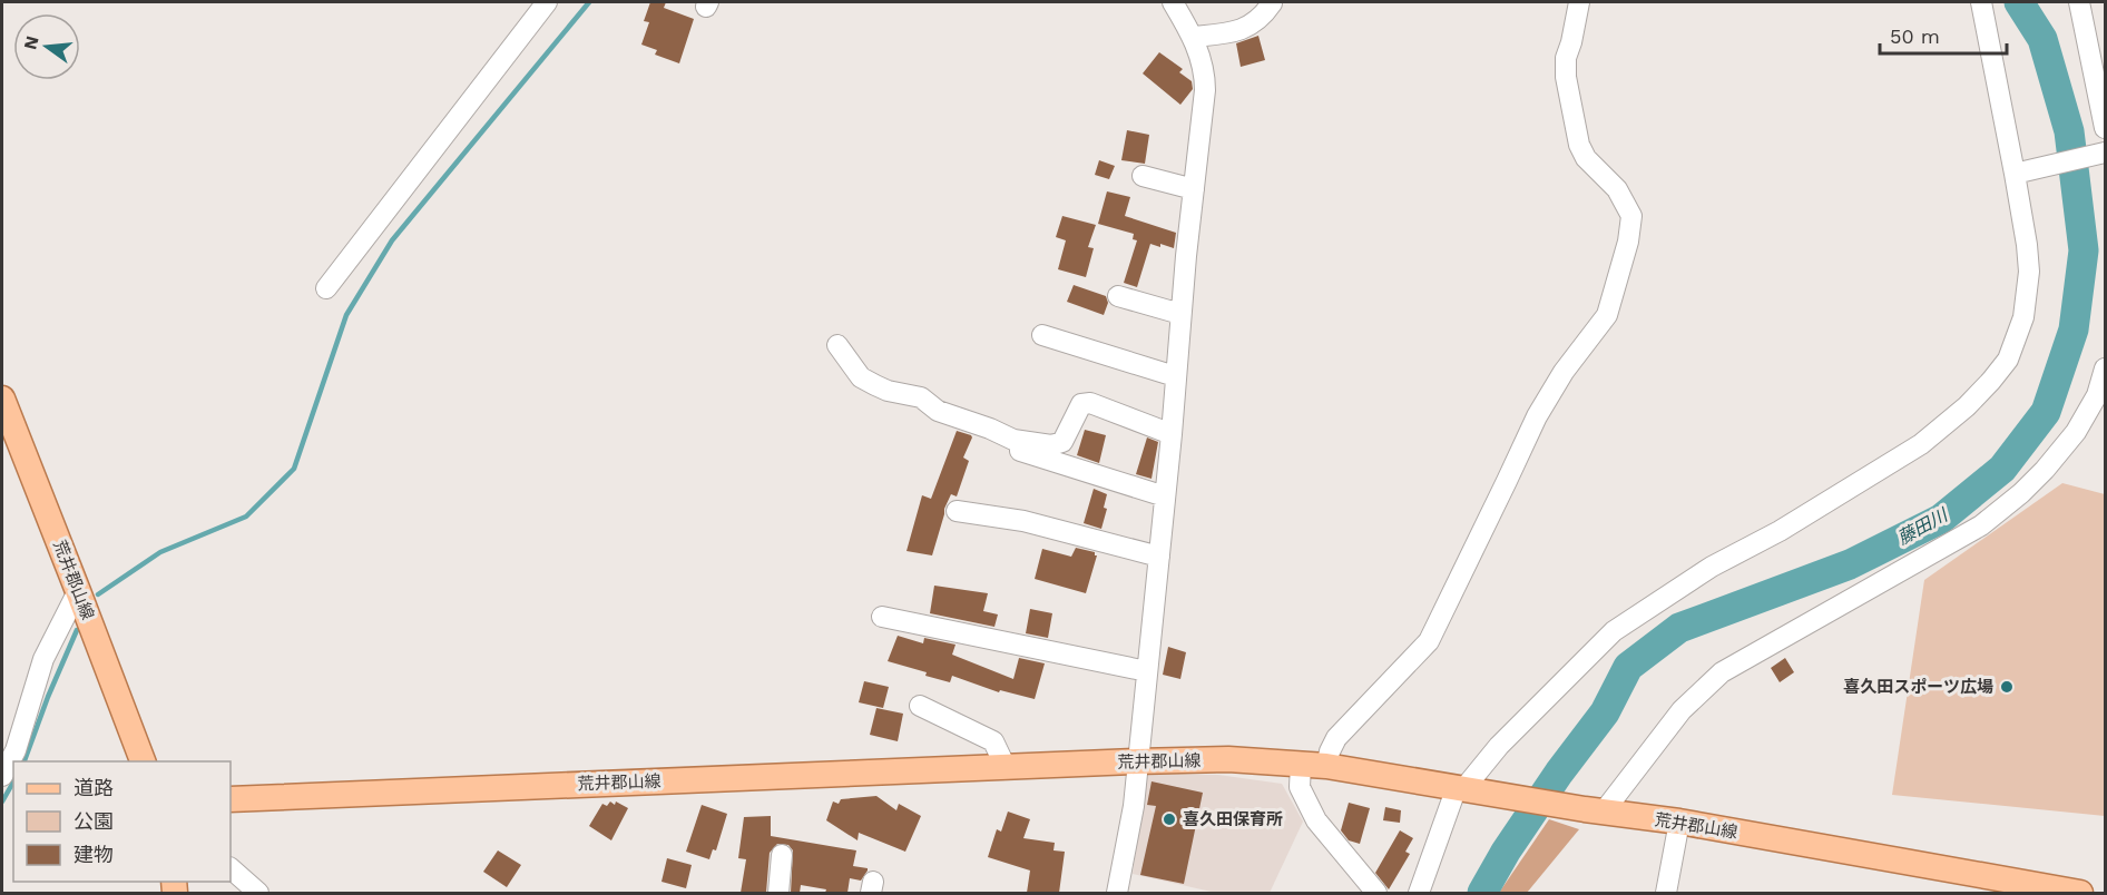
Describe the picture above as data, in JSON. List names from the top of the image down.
{
  "streets": {
    "main road": ["荒井郡山線"]
  },
  "water": ["藤田川"],
  "places": ["喜久田スポーツ広場", "喜久田保育所"],
  "legend": ["道路", "公園", "建物"],
  "scale_bar": "50 m",
  "north": "left"
}
